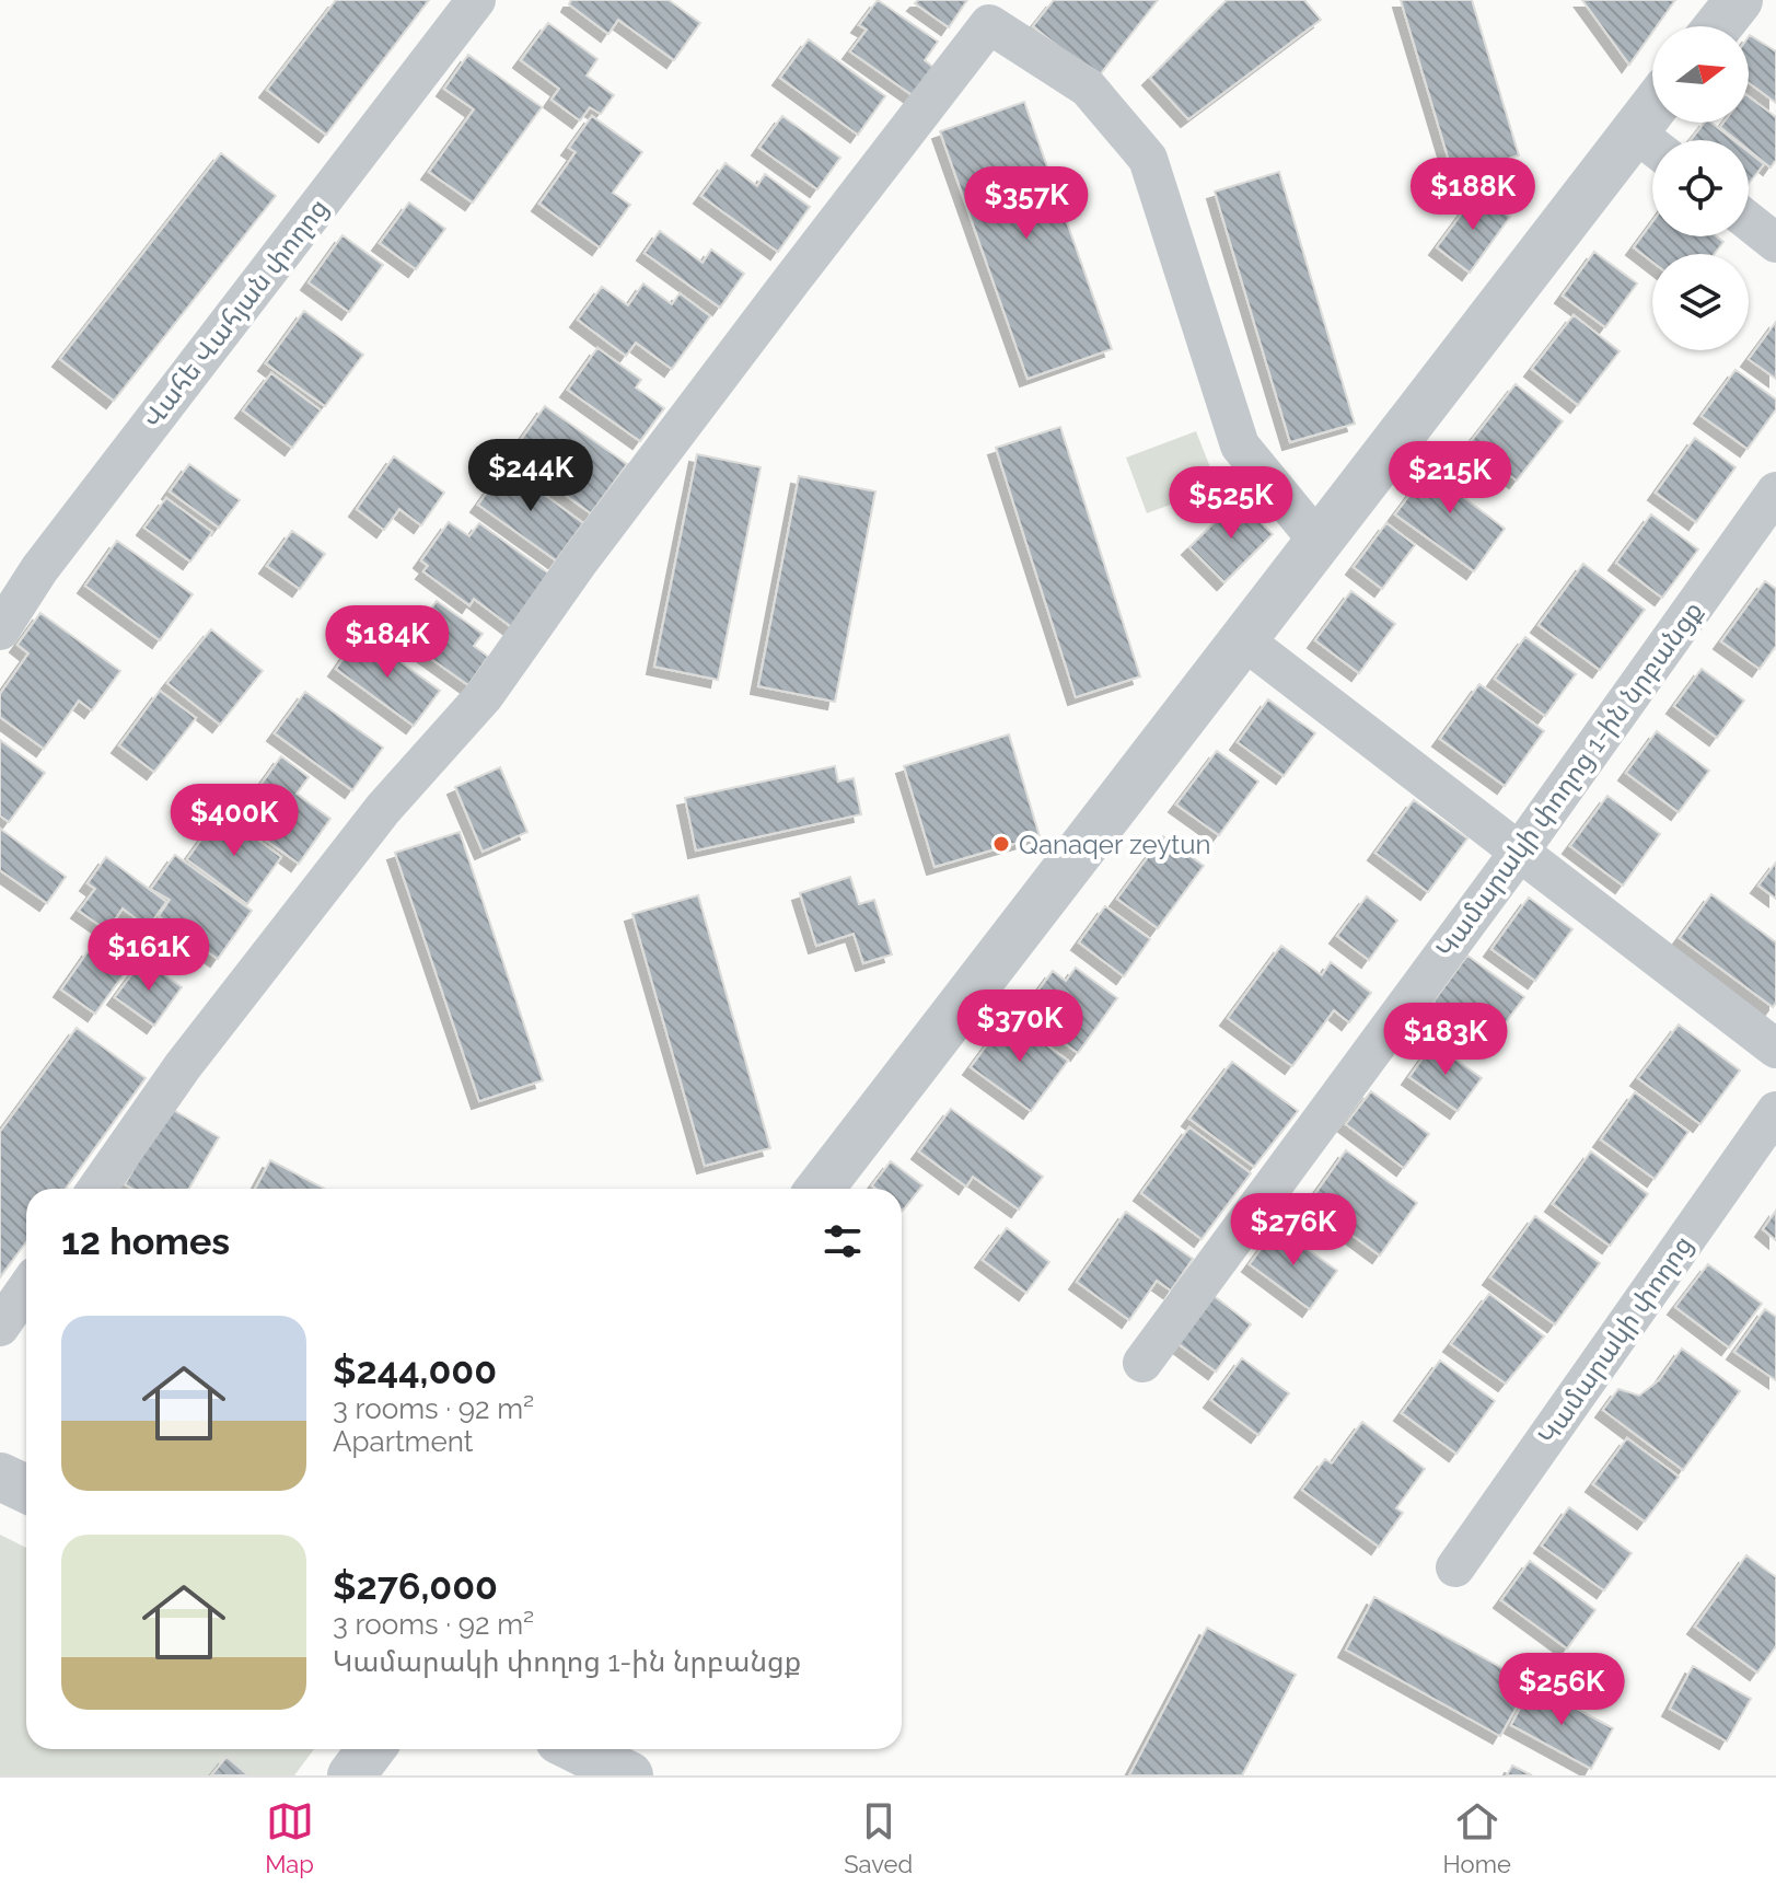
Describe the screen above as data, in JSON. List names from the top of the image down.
{
  "streets": {
    "street": ["Վահե Վահյան փողոց", "Կամարակի փողոց 1-ին նրբանցք", "Կամարակի փողոց"]
  },
  "places": ["Qanaqer zeytun"],
  "north": "right",
  "page": {
    "price": [
      "$188K",
      "$357K",
      "$244K",
      "$215K",
      "$525K",
      "$184K",
      "$400K",
      "$161K",
      "$370K",
      "$183K",
      "$276K",
      "$256K"
    ],
    "heading": "12 homes",
    "list": [
      {
        "name": "$244,000",
        "note": "3 rooms · 92 m² · Apartment"
      },
      {
        "name": "$276,000",
        "note": "3 rooms · 92 m² · Կամարակի փողոց 1-ին նրբանցք"
      }
    ],
    "tabs": ["Map", "Saved", "Home"]
  }
}
